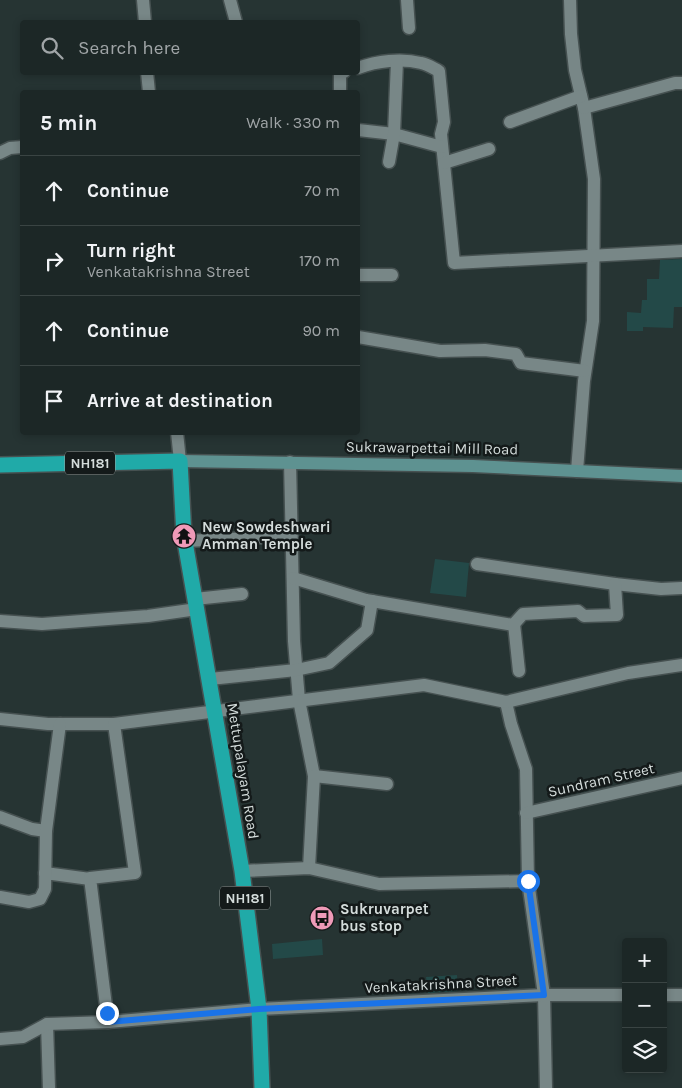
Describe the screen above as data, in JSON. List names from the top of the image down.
{
  "streets": {
    "highway": ["Sukrawarpettai Mill Road", "NH181", "Mettupalayam Road"],
    "street": ["Sundram Street", "Venkatakrishna Street"]
  },
  "crossings": [
    ["Sukrawarpettai Mill Road", "Mettupalayam Road"],
    ["Mettupalayam Road", "Venkatakrishna Street"]
  ],
  "places": {
    "temple": ["New Sowdeshwari Amman Temple"],
    "bus stop": ["Sukruvarpet bus stop"]
  },
  "page": {
    "search": "Search here",
    "heading": ["5 min", "Walk · 330 m"],
    "list": [
      ["Continue", "70 m"],
      ["Turn right", "Venkatakrishna Street", "170 m"],
      ["Continue", "90 m"],
      "Arrive at destination"
    ],
    "map_buttons": ["+", "−"]
  }
}
